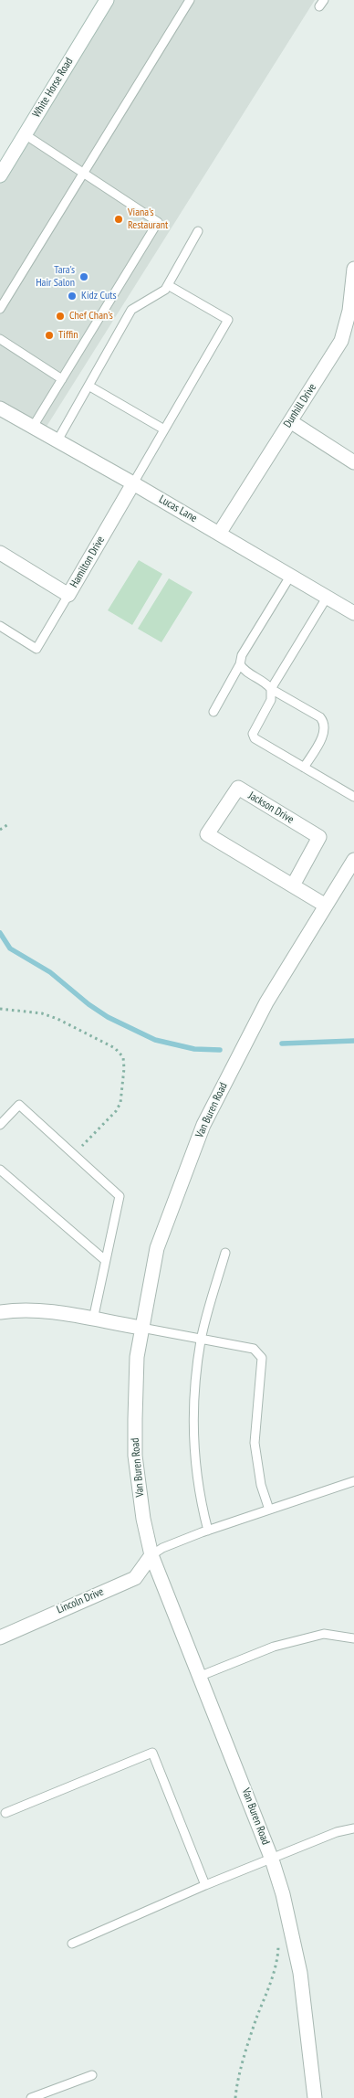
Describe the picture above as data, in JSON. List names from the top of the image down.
{
  "streets": {
    "street": [
      "White Horse Road",
      "Dunhill Drive",
      "Lucas Lane",
      "Hamilton Drive",
      "Jackson Drive",
      "Van Buren Road",
      "Lincoln Drive"
    ]
  },
  "crossings": [
    ["Dunhill Drive", "Lucas Lane"],
    ["Lucas Lane", "Hamilton Drive"],
    ["Jackson Drive", "Van Buren Road"],
    ["Van Buren Road", "Lincoln Drive"]
  ],
  "places": [
    "Viana's Restaurant",
    "Tara's Hair Salon",
    "Kidz Cuts",
    "Chef Chan's",
    "Tiffin"
  ]
}
